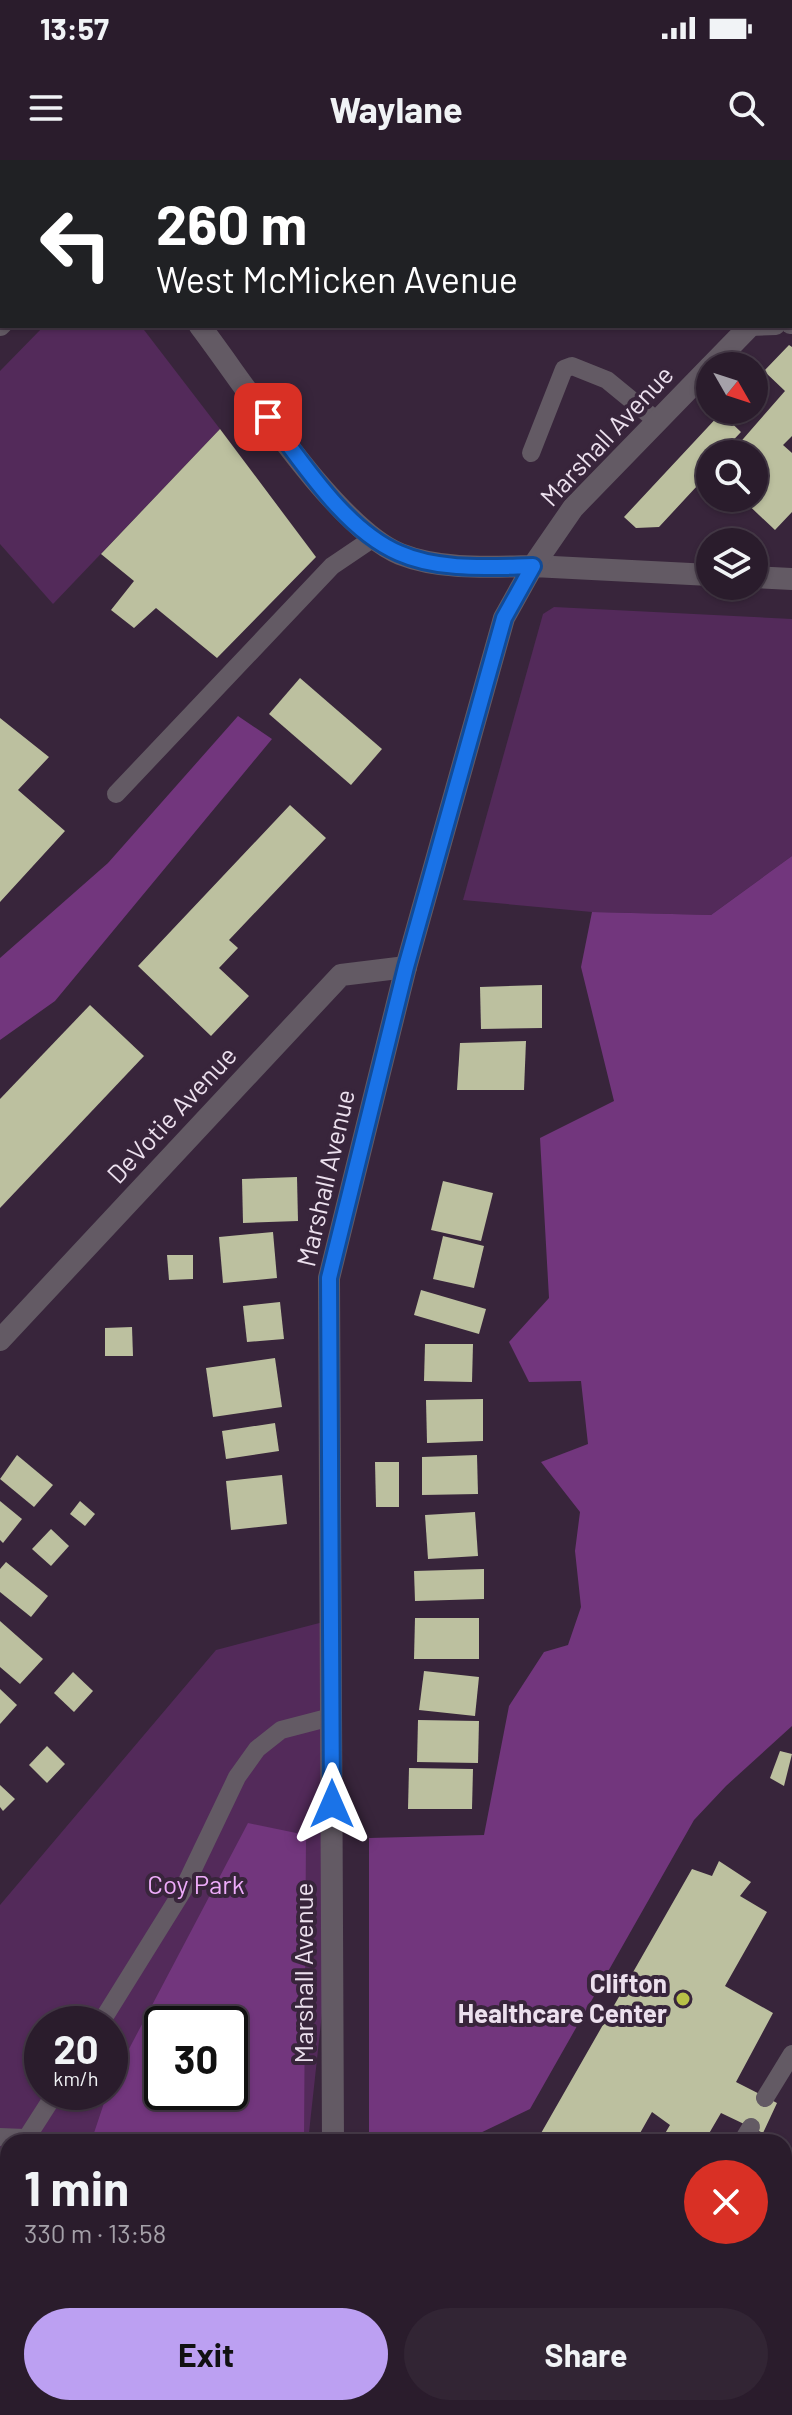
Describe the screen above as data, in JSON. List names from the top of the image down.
{
  "streets": {
    "street": ["Marshall Avenue", "DeVotie Avenue"]
  },
  "crossings": [
    ["Marshall Avenue", "DeVotie Avenue"]
  ],
  "parks": ["Coy Park"],
  "places": ["Clifton Healthcare Center"],
  "north": "bottom right",
  "page": {
    "status": "13:57",
    "header": "Waylane",
    "turn": ["260 m", "West McMicken Avenue"],
    "speed": "20 km/h",
    "limit": "30",
    "heading": ["1 min", "330 m · 13:58"],
    "buttons": ["Exit", "Share"]
  }
}
